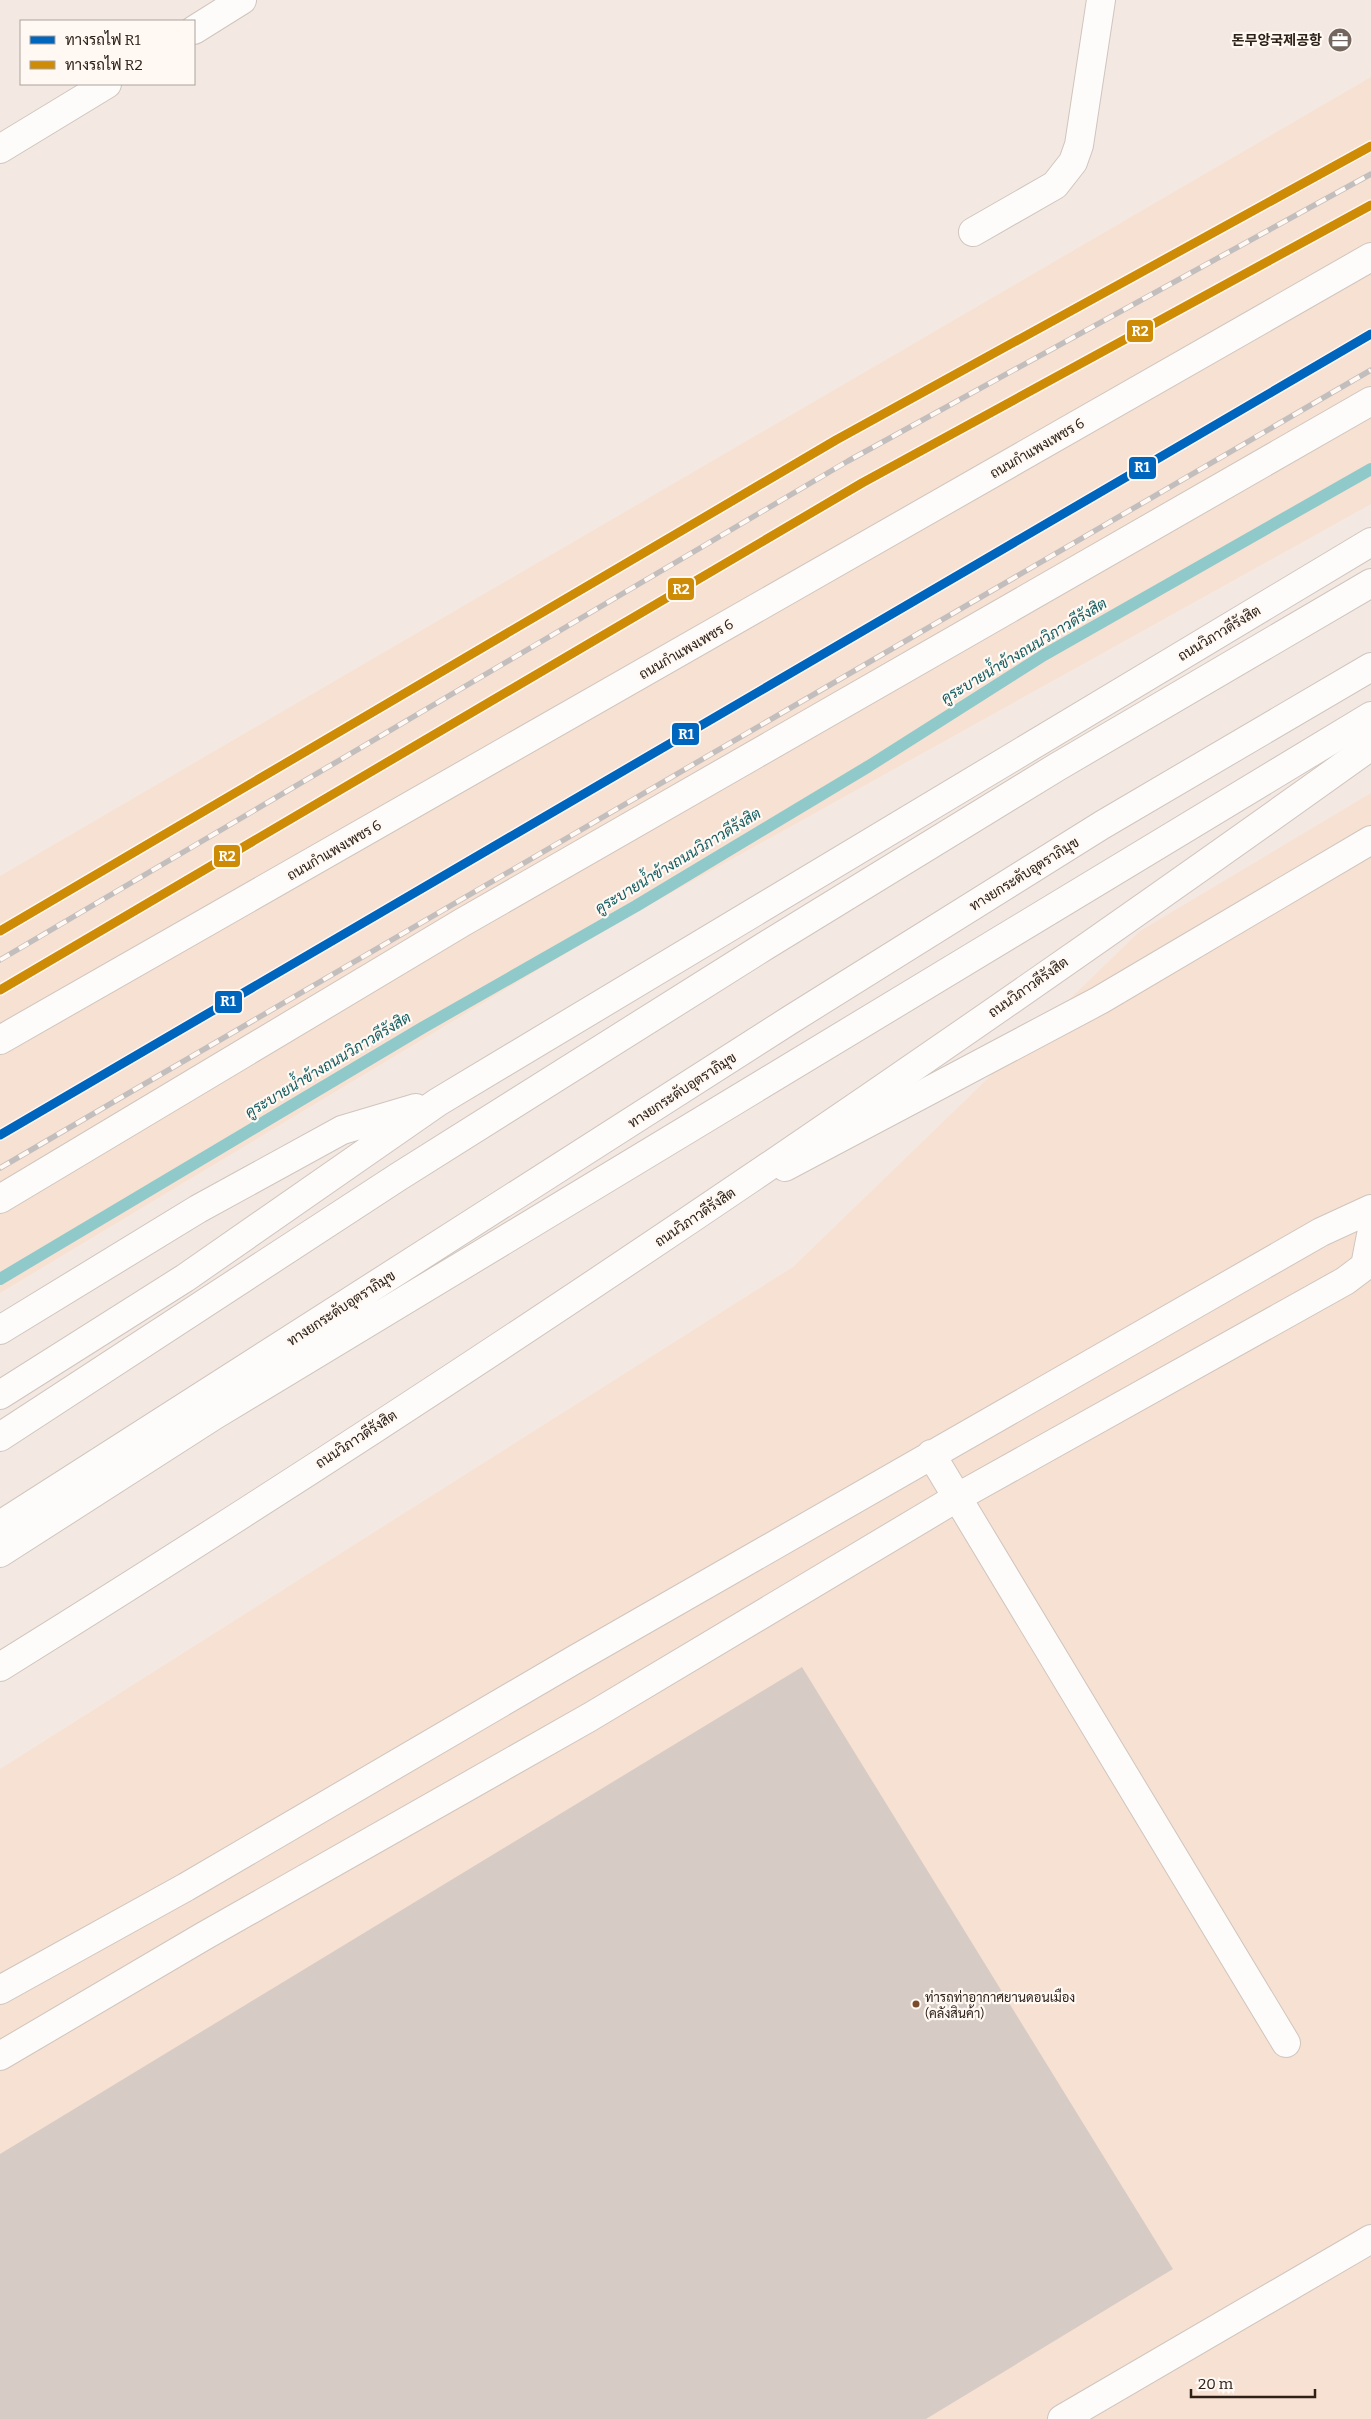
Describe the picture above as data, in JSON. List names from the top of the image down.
{
  "streets": {
    "main road": ["ถนนกำแพงเพชร 6", "ถนนวิภาวดีรังสิต", "ทางยกระดับอุตราภิมุข"]
  },
  "water": ["คูระบายน้ำข้างถนนวิภาวดีรังสิต"],
  "places": {
    "office": ["돈무앙국제공항"],
    "other": ["ท่ารถท่าอากาศยานดอนเมือง (คลังสินค้า)"]
  },
  "lines": ["rail line R2", "rail line R1"],
  "legend": ["ทางรถไฟ R1", "ทางรถไฟ R2"],
  "scale_bar": "20 m"
}
